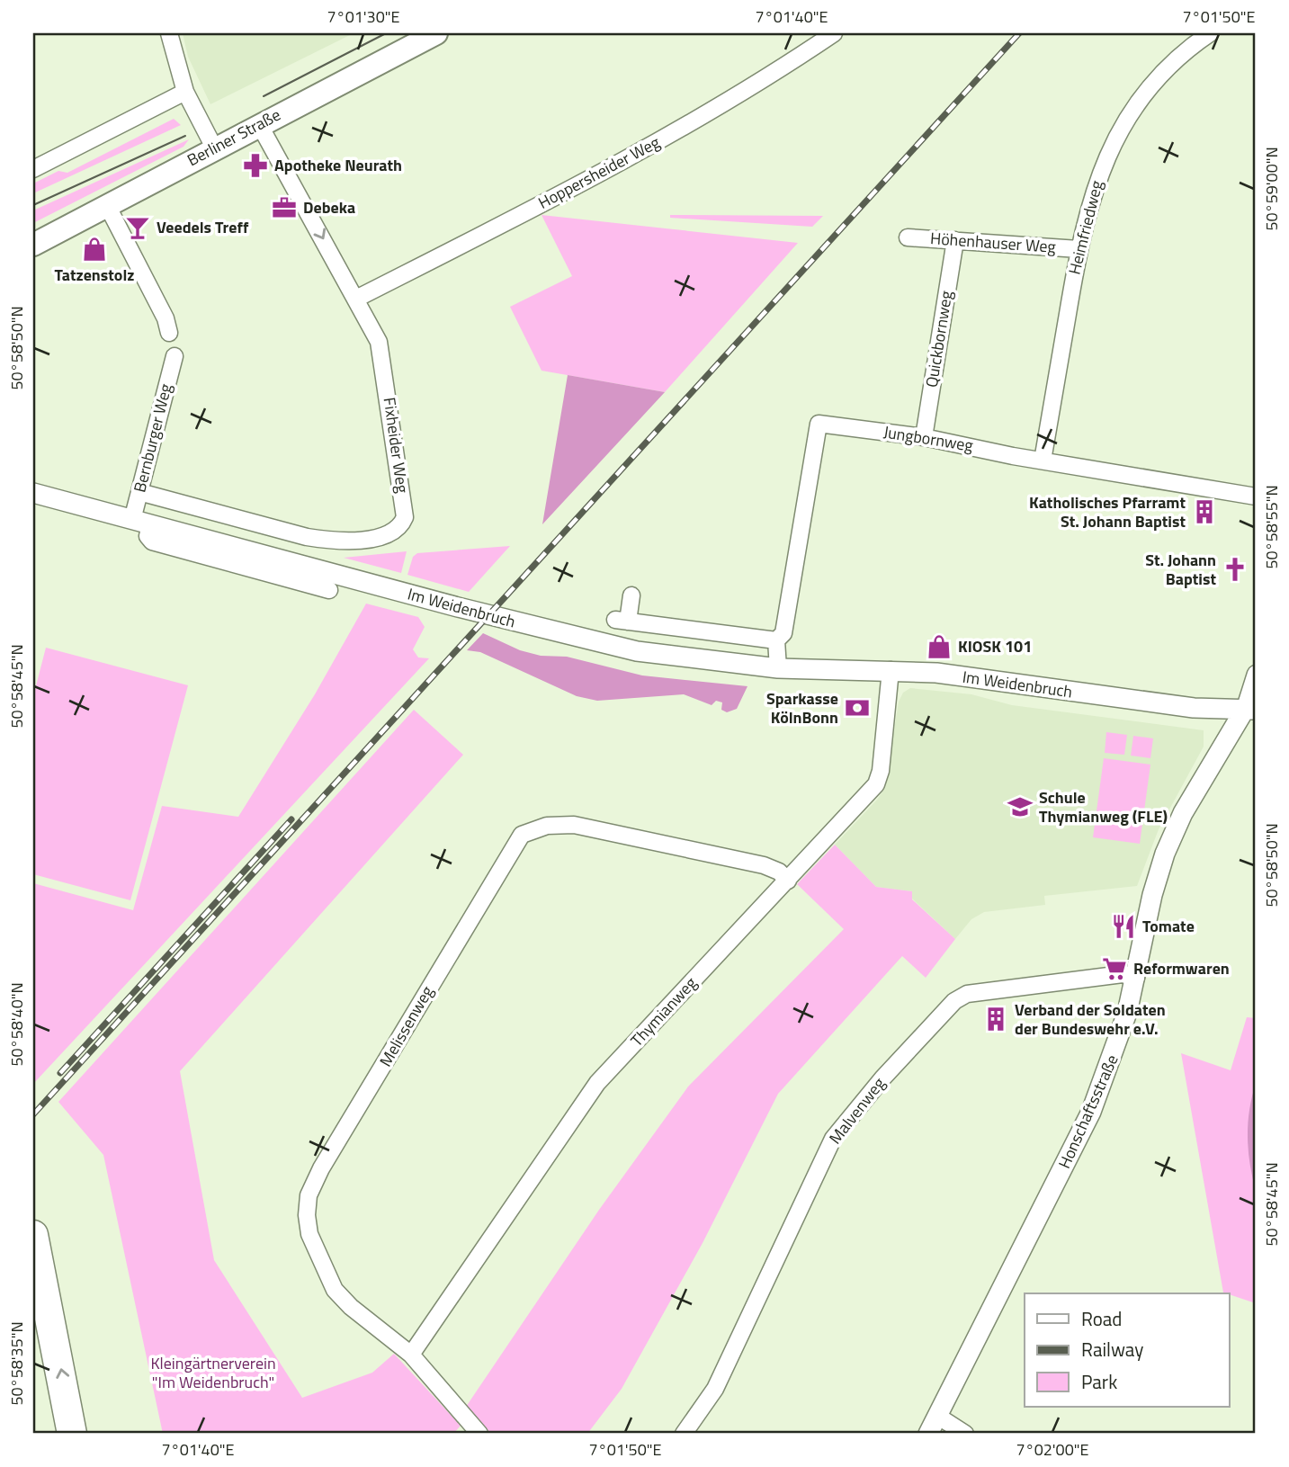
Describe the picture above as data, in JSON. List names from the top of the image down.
{
  "streets": {
    "main road": ["Berliner Straße"],
    "street": [
      "Hoppersheider Weg",
      "Heimfriedweg",
      "Höhenhauser Weg",
      "Quickbornweg",
      "Bernburger Weg",
      "Jungbornweg",
      "Fixheider Weg",
      "Im Weidenbruch",
      "Thymianweg",
      "Melissenweg",
      "Malvenweg",
      "Honschaftsstraße"
    ]
  },
  "crossings": [
    ["Berliner Straße", "Fixheider Weg"],
    ["Hoppersheider Weg", "Fixheider Weg"],
    ["Heimfriedweg", "Höhenhauser Weg"],
    ["Heimfriedweg", "Jungbornweg"],
    ["Höhenhauser Weg", "Quickbornweg"],
    ["Quickbornweg", "Jungbornweg"],
    ["Bernburger Weg", "Fixheider Weg"],
    ["Bernburger Weg", "Im Weidenbruch"],
    ["Im Weidenbruch", "Thymianweg"],
    ["Im Weidenbruch", "Honschaftsstraße"],
    ["Thymianweg", "Melissenweg"],
    ["Malvenweg", "Honschaftsstraße"]
  ],
  "parks": ["Kleingärtnerverein \"Im Weidenbruch\""],
  "places": {
    "pharmacy": ["Apotheke Neurath"],
    "office": ["Debeka"],
    "bar": ["Veedels Treff"],
    "shop": ["Tatzenstolz", "KIOSK 101"],
    "building": ["Katholisches Pfarramt St. Johann Baptist", "Verband der Soldaten der Bundeswehr e.V."],
    "church": ["St. Johann Baptist"],
    "bank": ["Sparkasse KölnBonn"],
    "school or university": ["Schule Thymianweg (FLE)"],
    "restaurant": ["Tomate"],
    "supermarket": ["Reformwaren"]
  },
  "legend": ["Road", "Railway", "Park"],
  "coordinates": [
    "7°01'30\"E",
    "7°01'40\"E",
    "7°01'50\"E",
    "50°59'00\"N",
    "50°58'50\"N",
    "50°58'55\"N",
    "50°58'45\"N",
    "50°58'40\"N",
    "50°58'35\"N",
    "7°02'00\"E"
  ]
}
